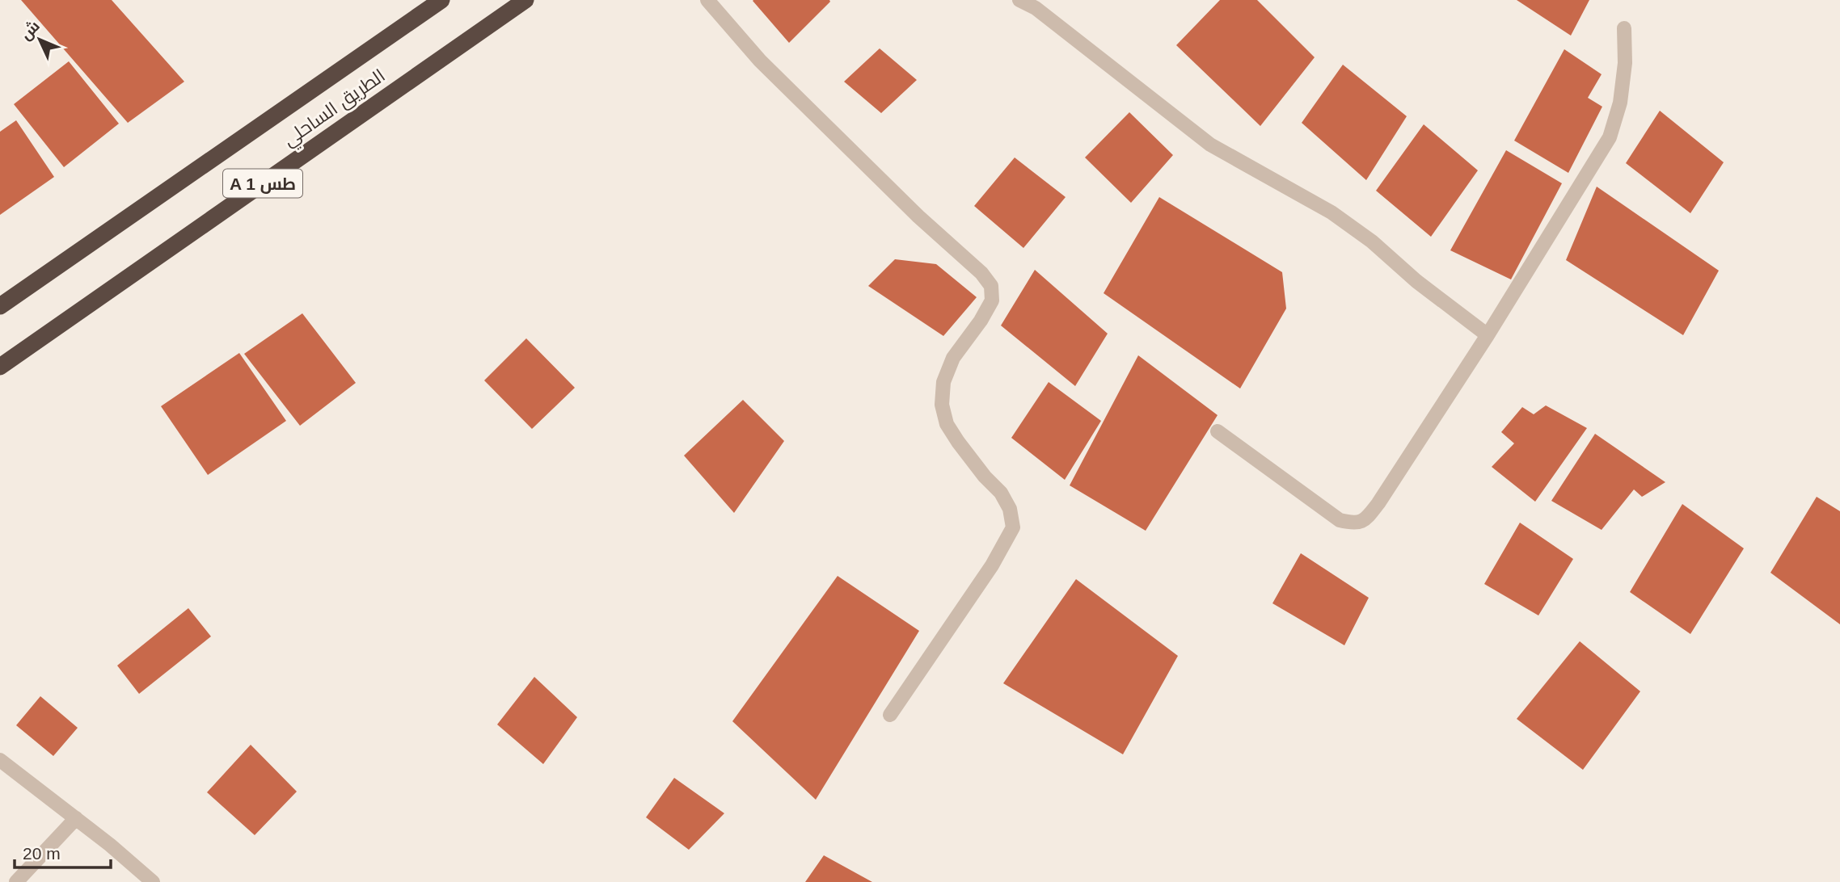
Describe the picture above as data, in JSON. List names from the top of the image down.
{
  "streets": {
    "highway": ["الطريق الساحلي", "A 1 طس"]
  },
  "scale_bar": "20 m",
  "north": "top left"
}
